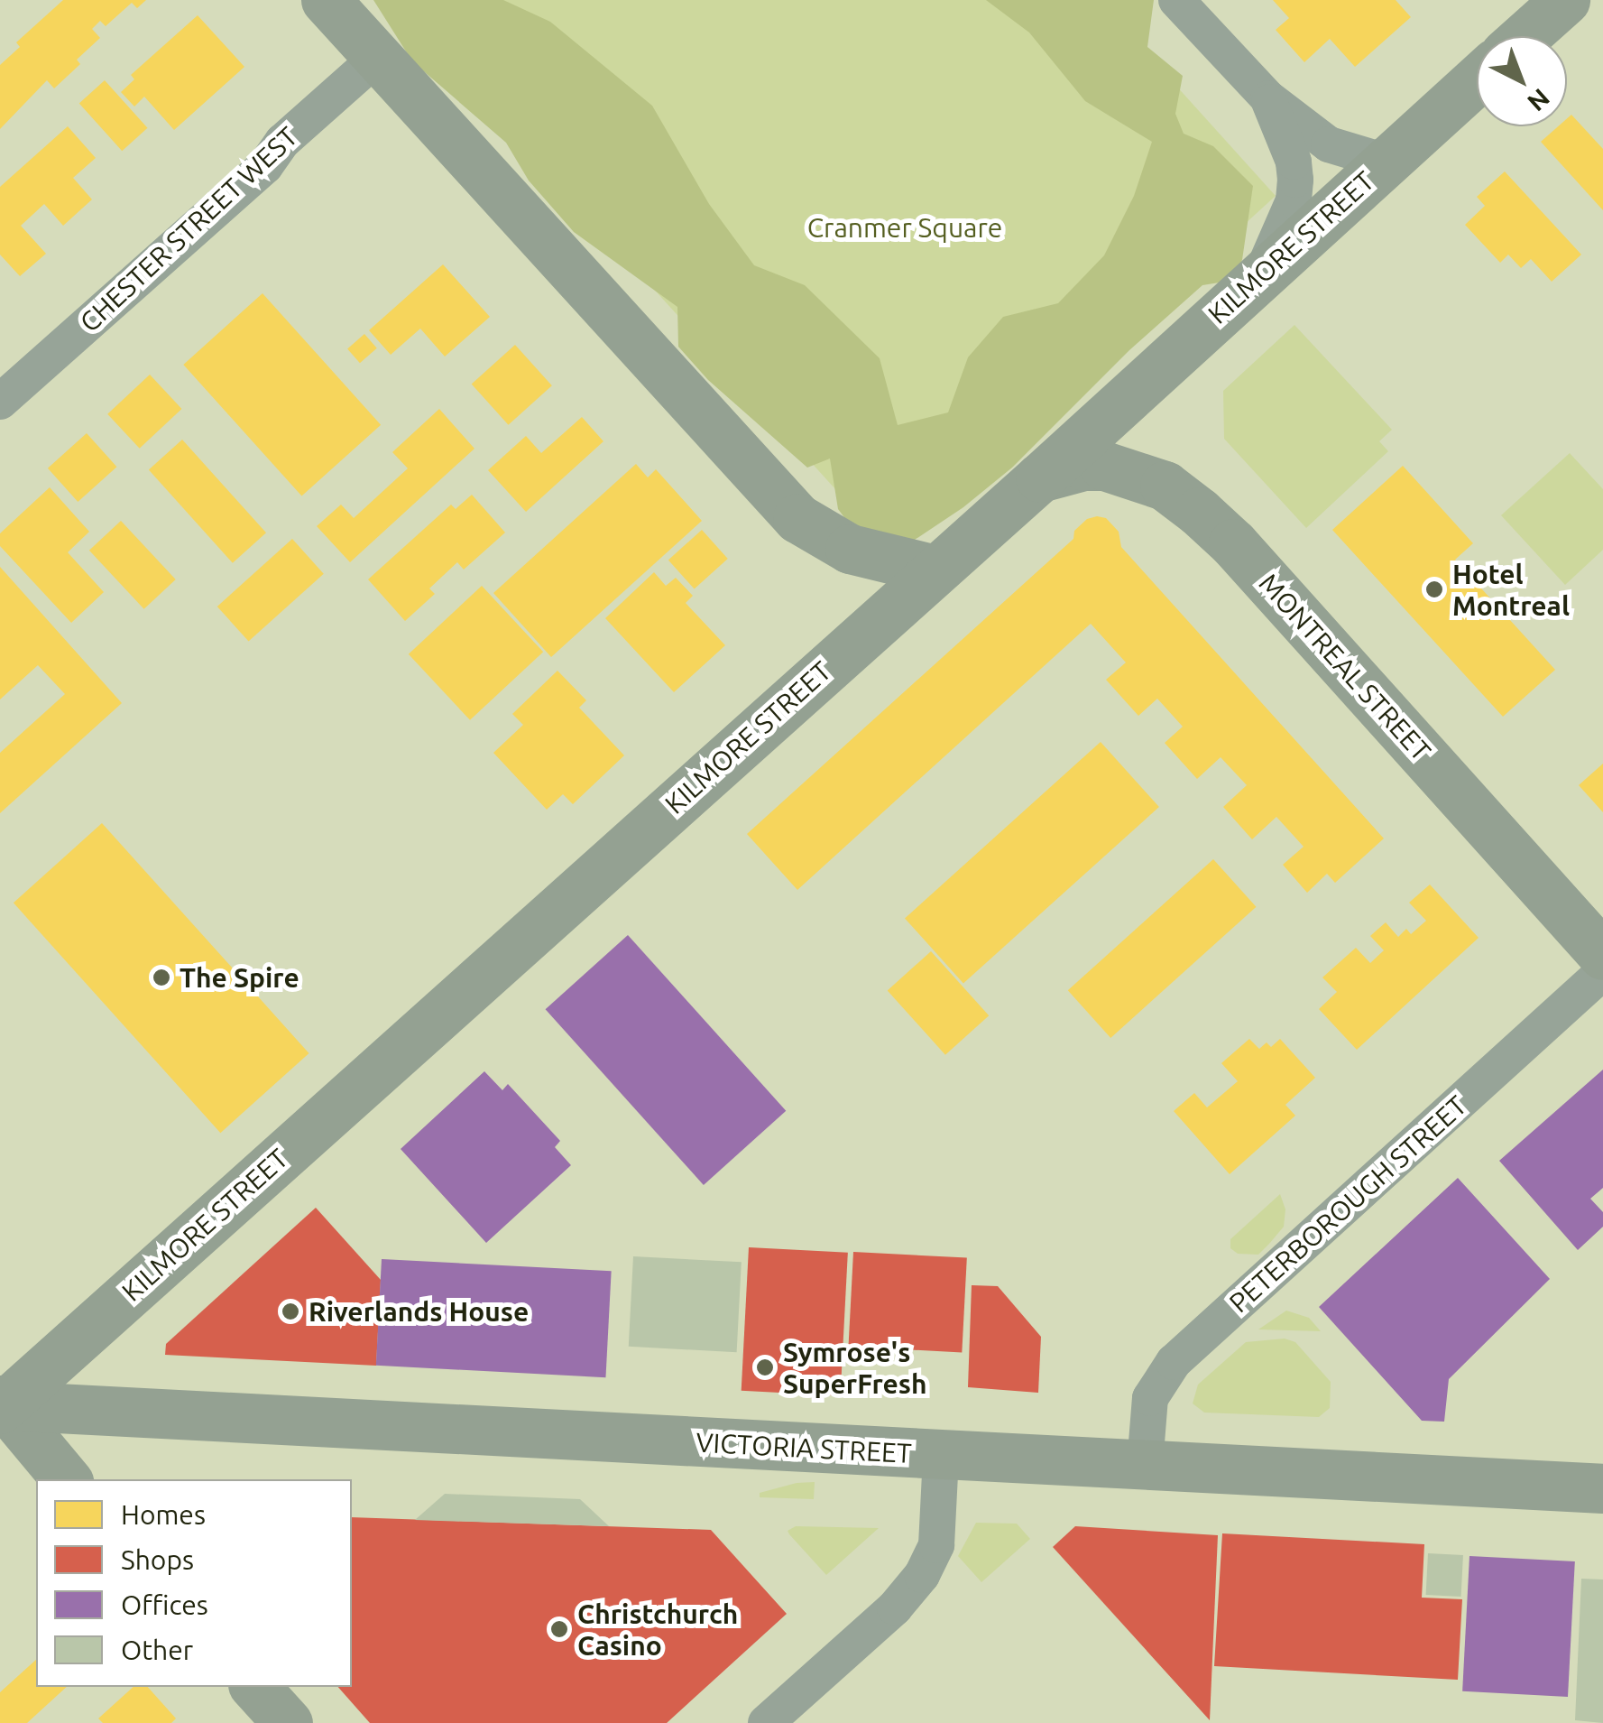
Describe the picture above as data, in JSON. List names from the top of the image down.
{
  "streets": {
    "main road": ["KILMORE STREET", "MONTREAL STREET", "VICTORIA STREET"],
    "street": ["CHESTER STREET WEST", "PETERBOROUGH STREET"]
  },
  "crossings": [
    ["KILMORE STREET", "MONTREAL STREET"],
    ["KILMORE STREET", "VICTORIA STREET"],
    ["PETERBOROUGH STREET", "VICTORIA STREET"]
  ],
  "parks": ["Cranmer Square"],
  "places": [
    "Hotel Montreal",
    "The Spire",
    "Riverlands House",
    "Symrose's SuperFresh",
    "Christchurch Casino"
  ],
  "legend": [
    "Homes",
    "Shops",
    "Offices",
    "Other"
  ],
  "north": "bottom right"
}
